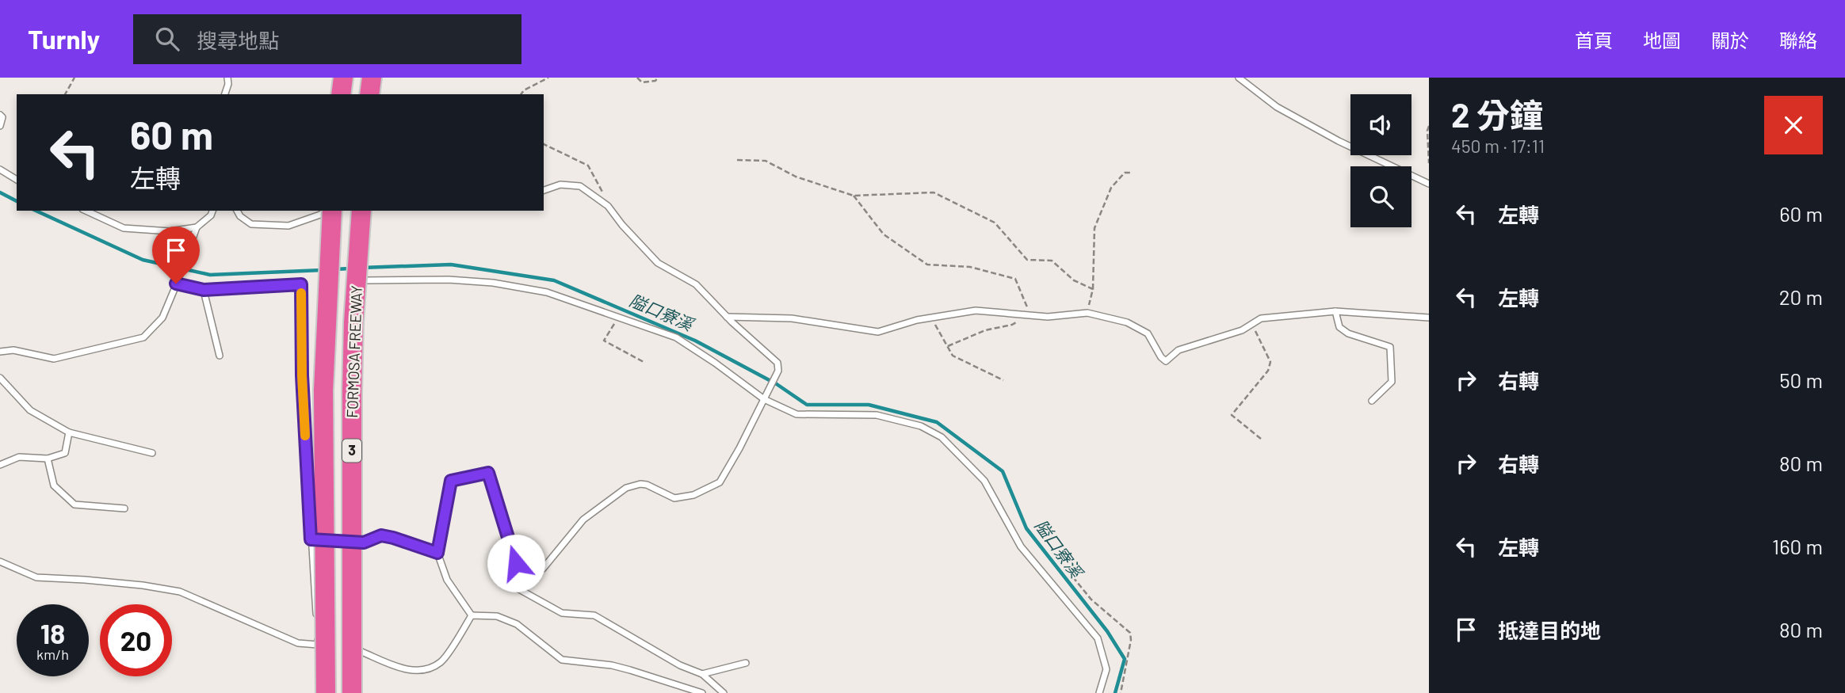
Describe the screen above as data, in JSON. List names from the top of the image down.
{
  "streets": {
    "highway": ["FORMOSA FREEWAY", "3"]
  },
  "water": ["隘口寮溪"],
  "page": {
    "header": "Turnly",
    "search": "搜尋地點",
    "nav": [
      "首頁",
      "地圖",
      "關於",
      "聯絡"
    ],
    "heading": ["2 分鐘", "450 m · 17:11"],
    "turn": ["60 m", "左轉"],
    "list": [
      {
        "name": "左轉",
        "value": "60 m"
      },
      {
        "name": "左轉",
        "value": "20 m"
      },
      {
        "name": "右轉",
        "value": "50 m"
      },
      {
        "name": "右轉",
        "value": "80 m"
      },
      {
        "name": "左轉",
        "value": "160 m"
      },
      {
        "name": "抵達目的地",
        "value": "80 m"
      }
    ],
    "speed": "18 km/h",
    "limit": "20"
  }
}
